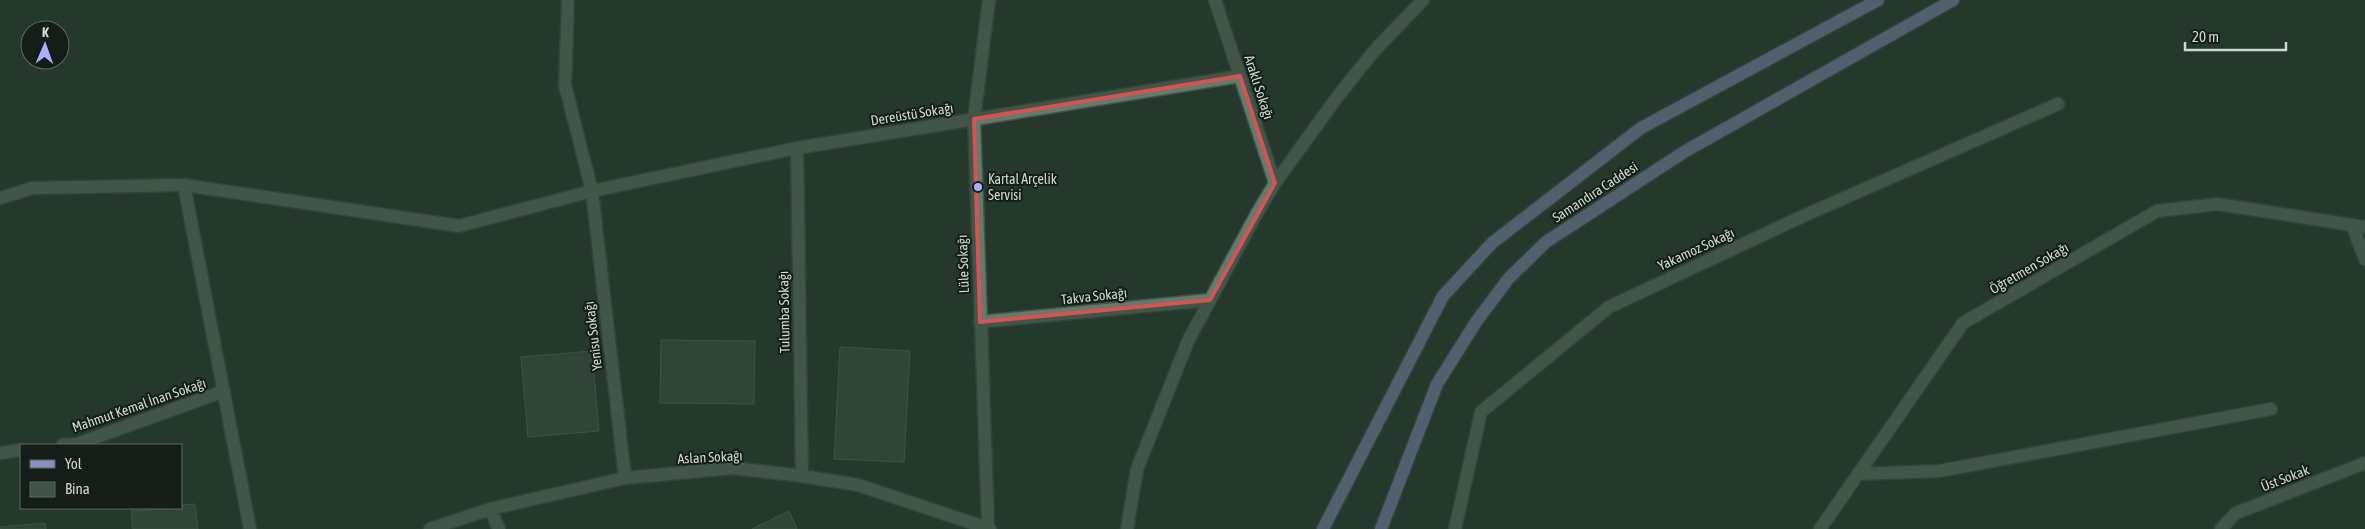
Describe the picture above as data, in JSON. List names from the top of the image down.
{
  "streets": {
    "main road": ["Samandıra Caddesi"],
    "street": [
      "Araklı Sokağı",
      "Dereüstü Sokağı",
      "Yakamoz Sokağı",
      "Lüle Sokağı",
      "Öğretmen Sokağı",
      "Takva Sokağı",
      "Tulumba Sokağı",
      "Yenisu Sokağı",
      "Mahmut Kemal İnan Sokağı",
      "Aslan Sokağı",
      "Üst Sokak"
    ]
  },
  "crossings": [
    ["Araklı Sokağı", "Dereüstü Sokağı"],
    ["Dereüstü Sokağı", "Lüle Sokağı"],
    ["Dereüstü Sokağı", "Tulumba Sokağı"],
    ["Dereüstü Sokağı", "Yenisu Sokağı"],
    ["Lüle Sokağı", "Takva Sokağı"],
    ["Lüle Sokağı", "Aslan Sokağı"],
    ["Tulumba Sokağı", "Aslan Sokağı"],
    ["Yenisu Sokağı", "Aslan Sokağı"]
  ],
  "places": ["Kartal Arçelik Servisi"],
  "legend": ["Yol", "Bina"],
  "scale_bar": "20 m",
  "north": "top"
}
